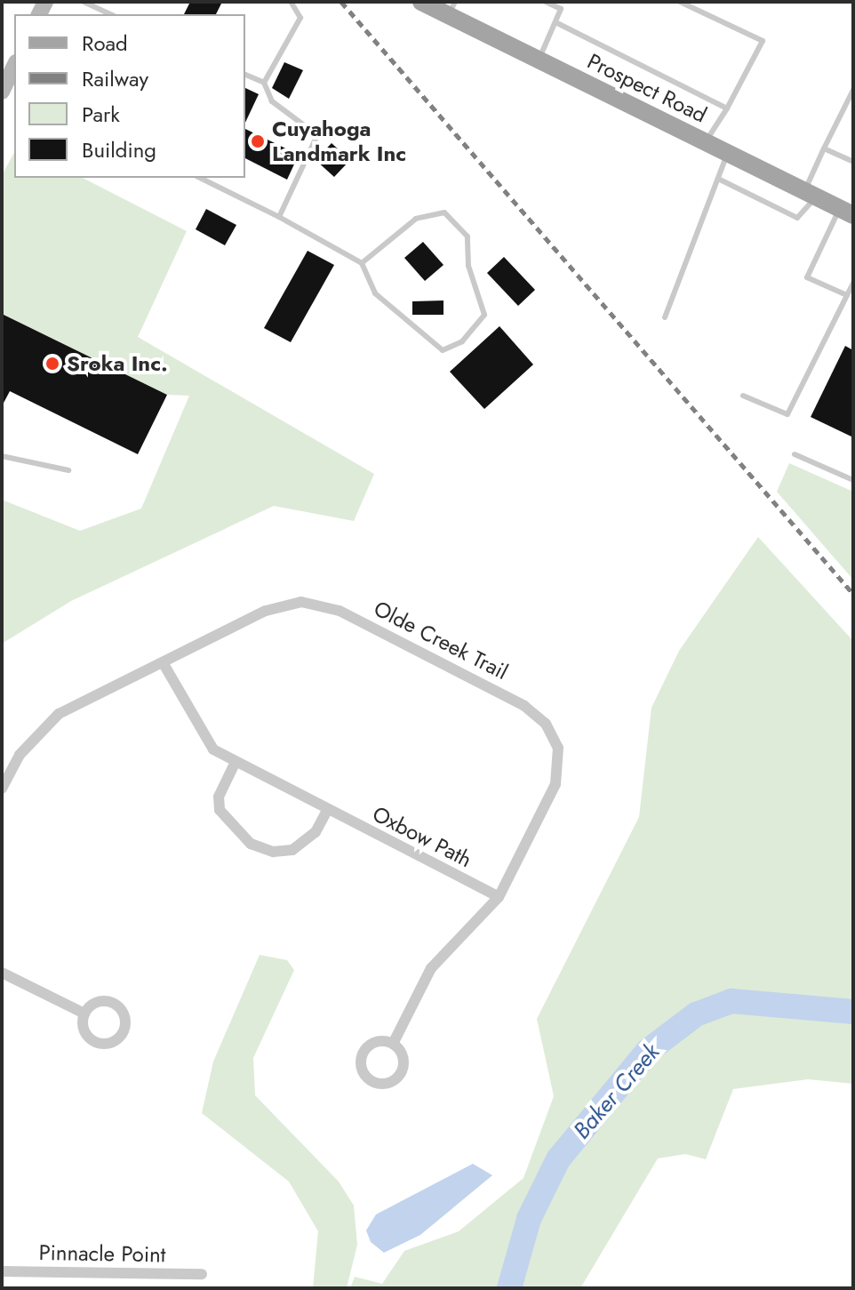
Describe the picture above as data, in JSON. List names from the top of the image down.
{
  "streets": {
    "main road": ["Prospect Road"],
    "street": ["Olde Creek Trail", "Oxbow Path", "Pinnacle Point"]
  },
  "crossings": [
    ["Olde Creek Trail", "Oxbow Path"]
  ],
  "water": ["Baker Creek"],
  "places": ["Cuyahoga Landmark Inc", "Sroka Inc."],
  "legend": [
    "Road",
    "Railway",
    "Park",
    "Building"
  ]
}
